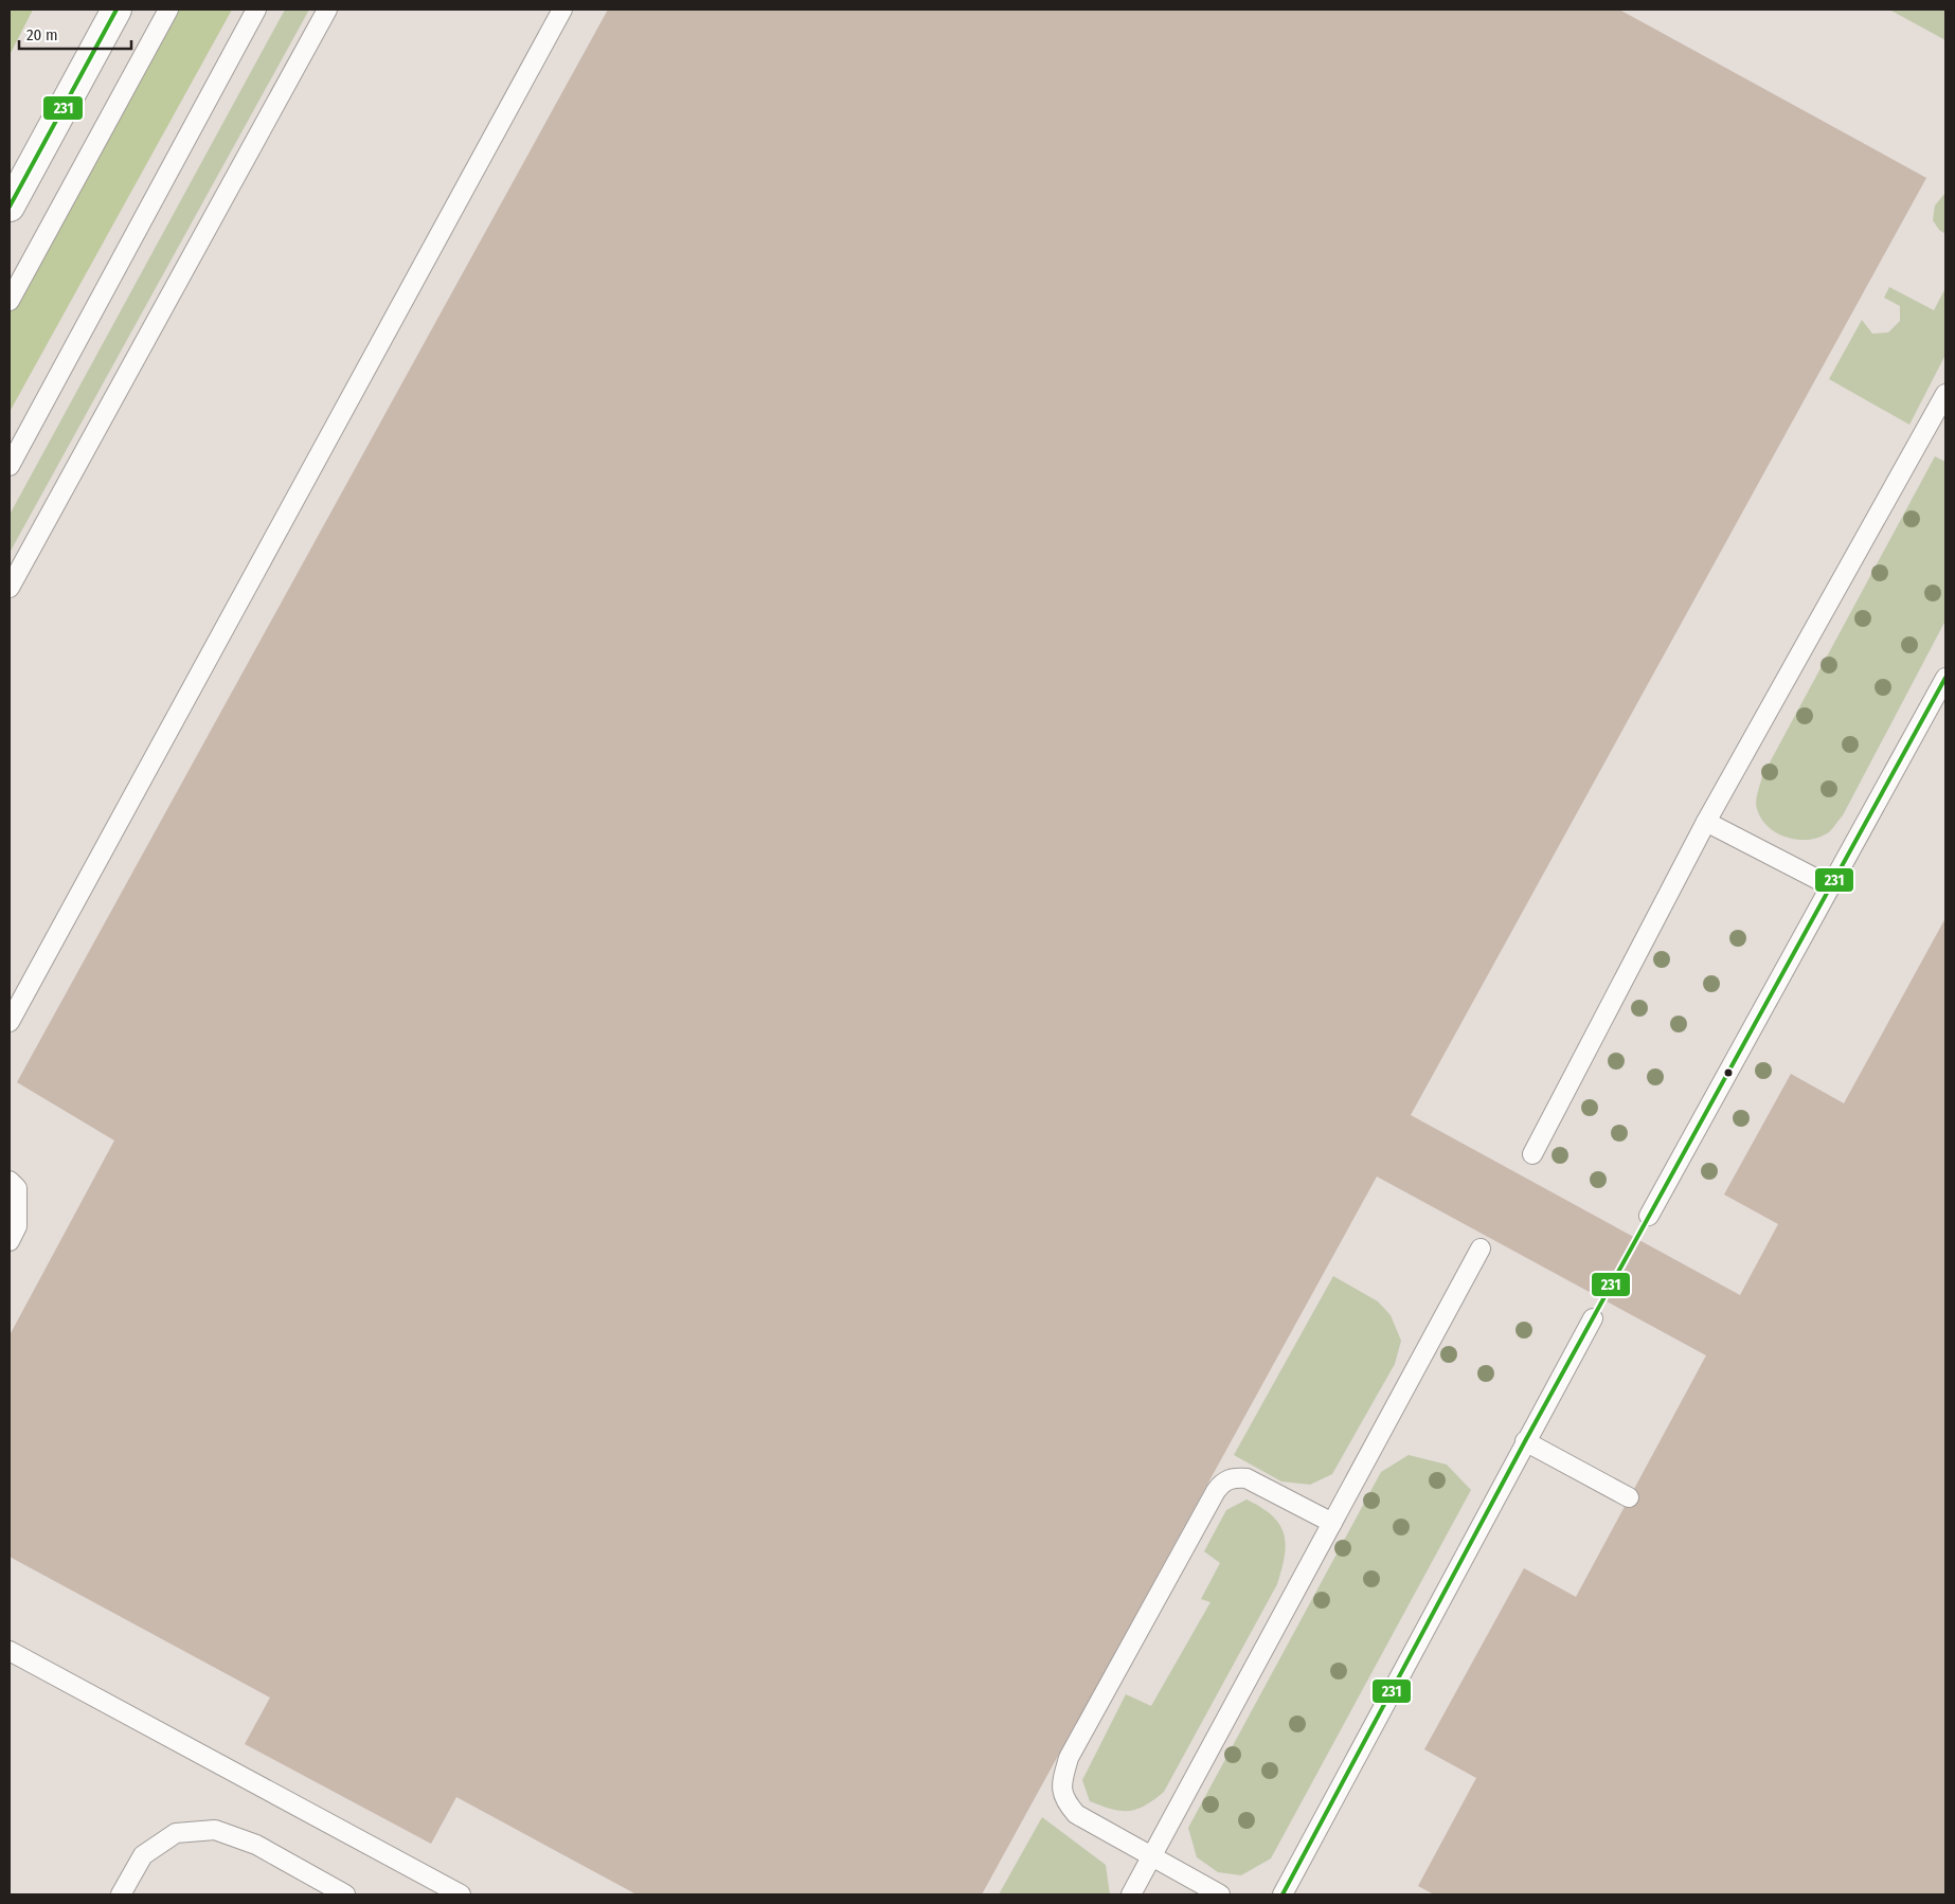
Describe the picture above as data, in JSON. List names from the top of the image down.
{
  "lines": ["transit line 231"],
  "scale_bar": "20 m"
}
